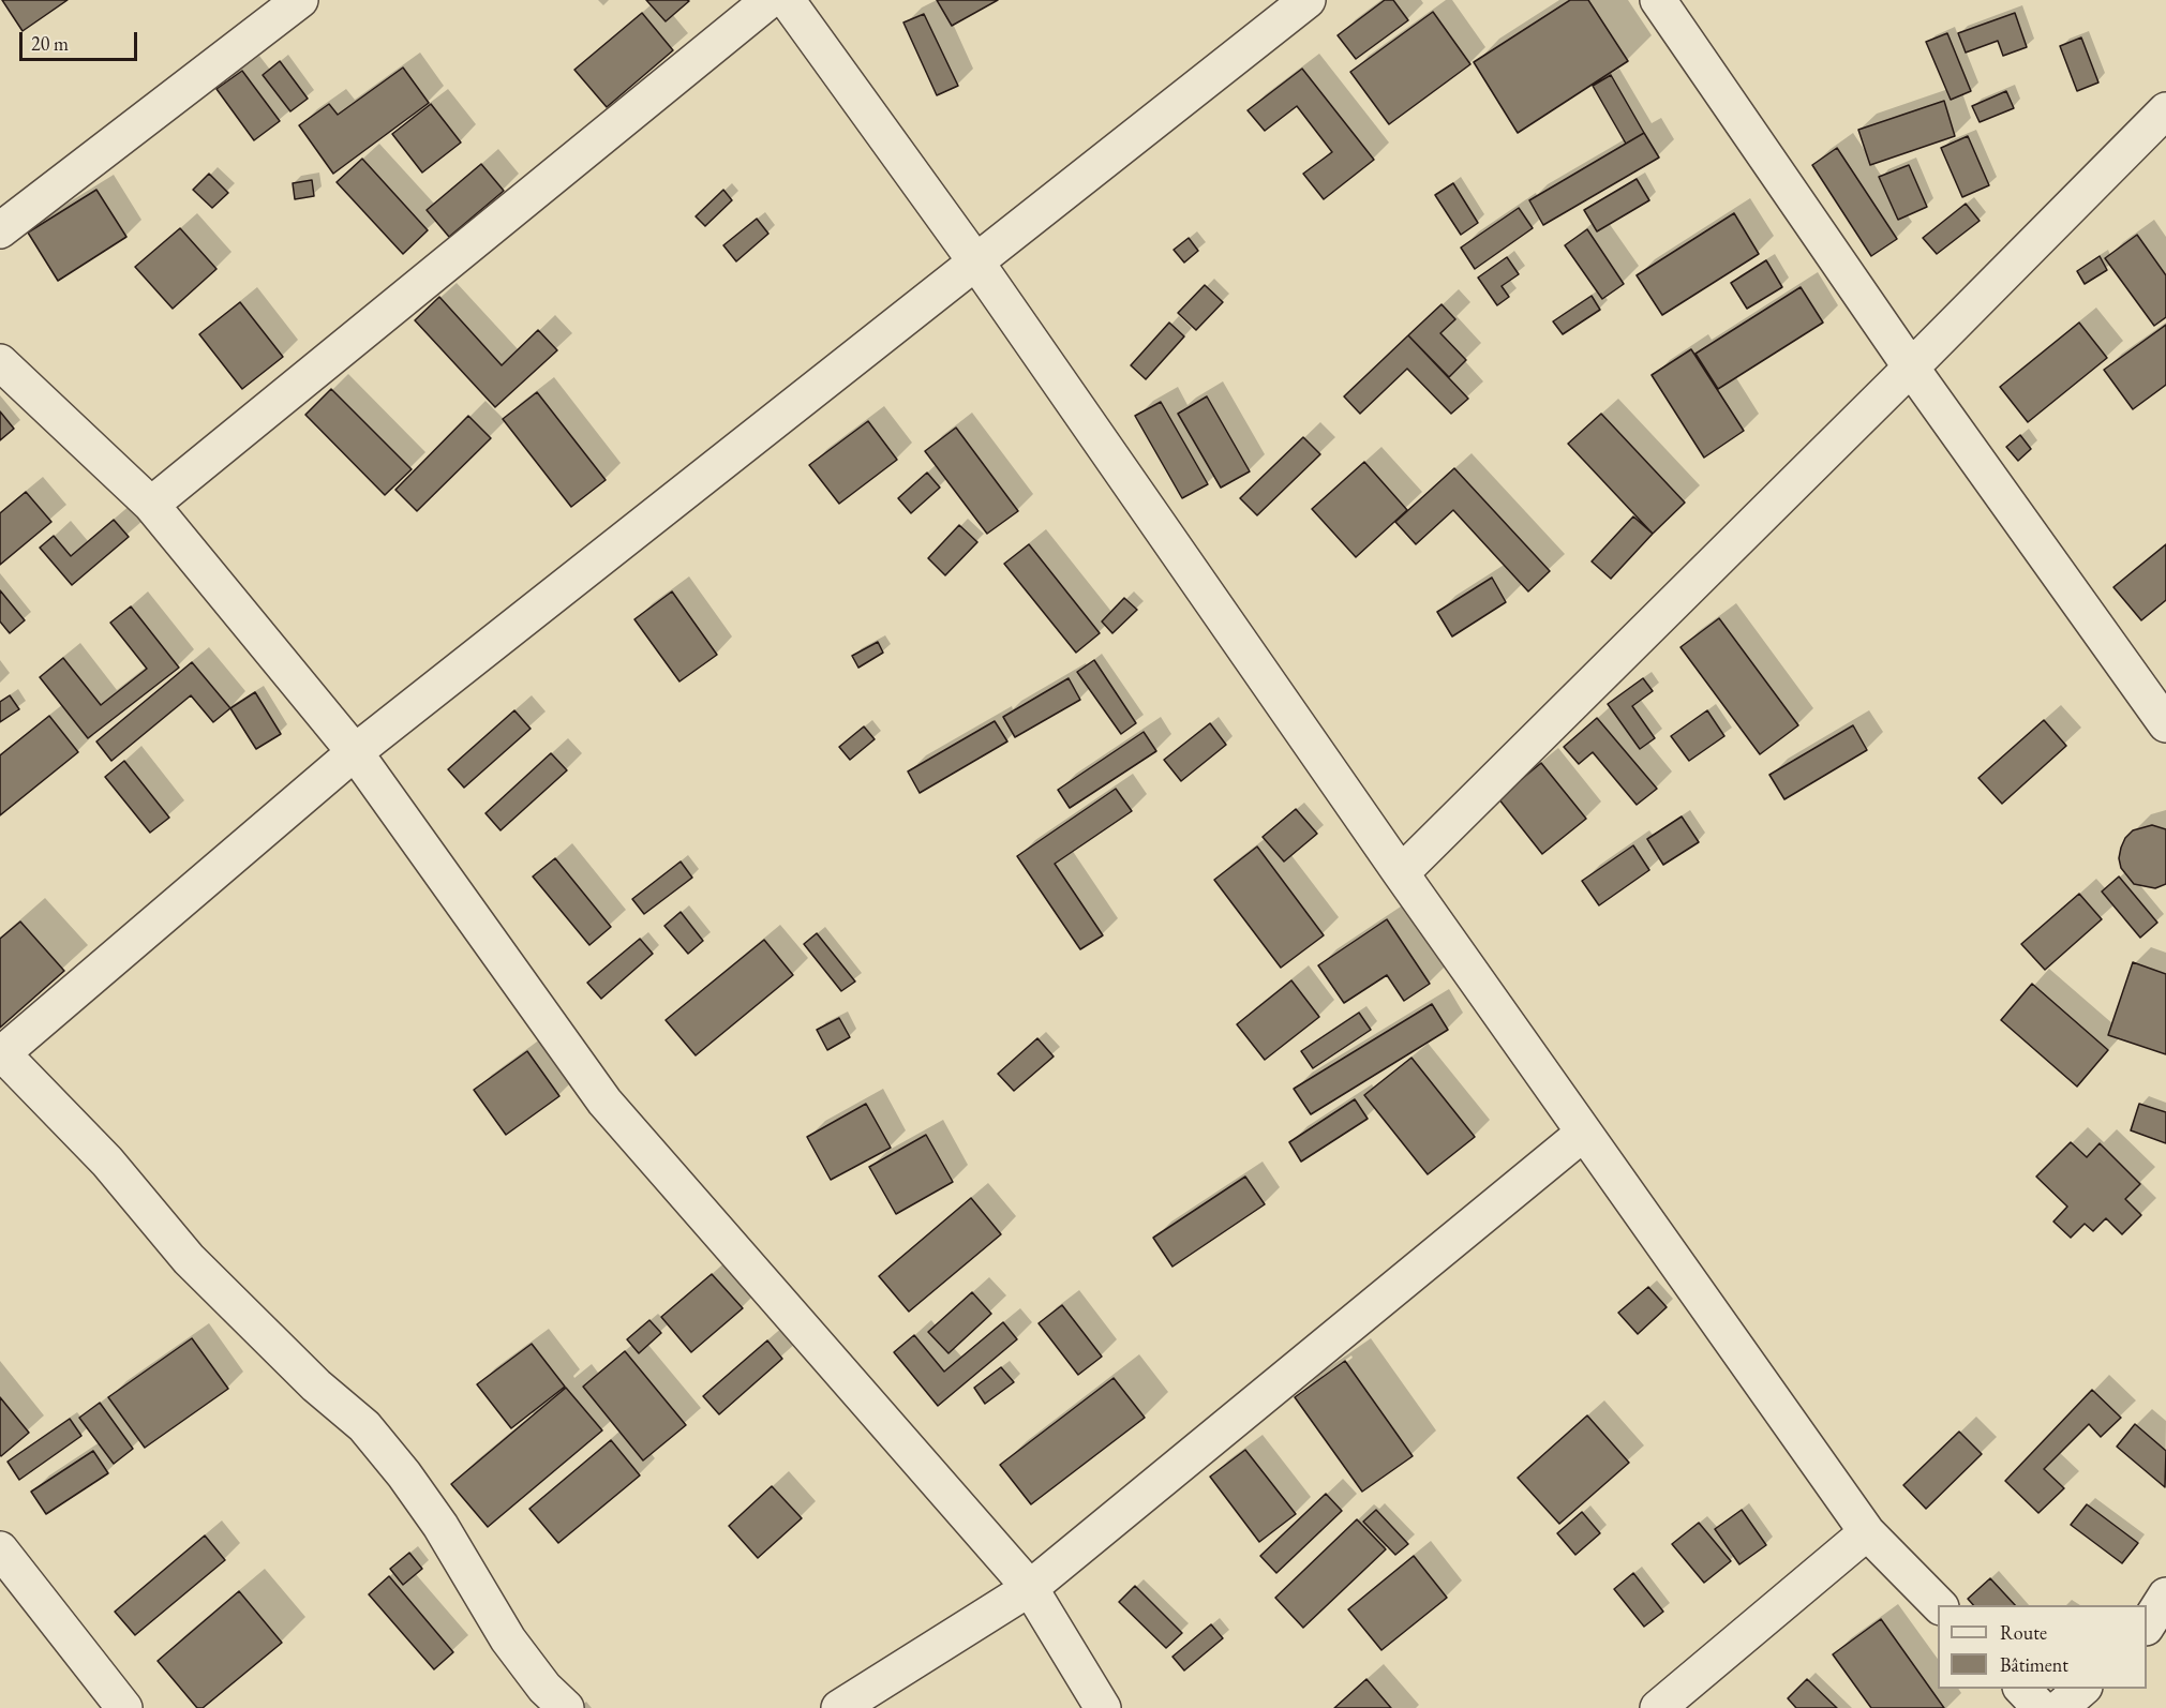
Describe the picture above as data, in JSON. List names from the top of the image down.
{
  "legend": ["Route", "Bâtiment"],
  "scale_bar": "20 m"
}
